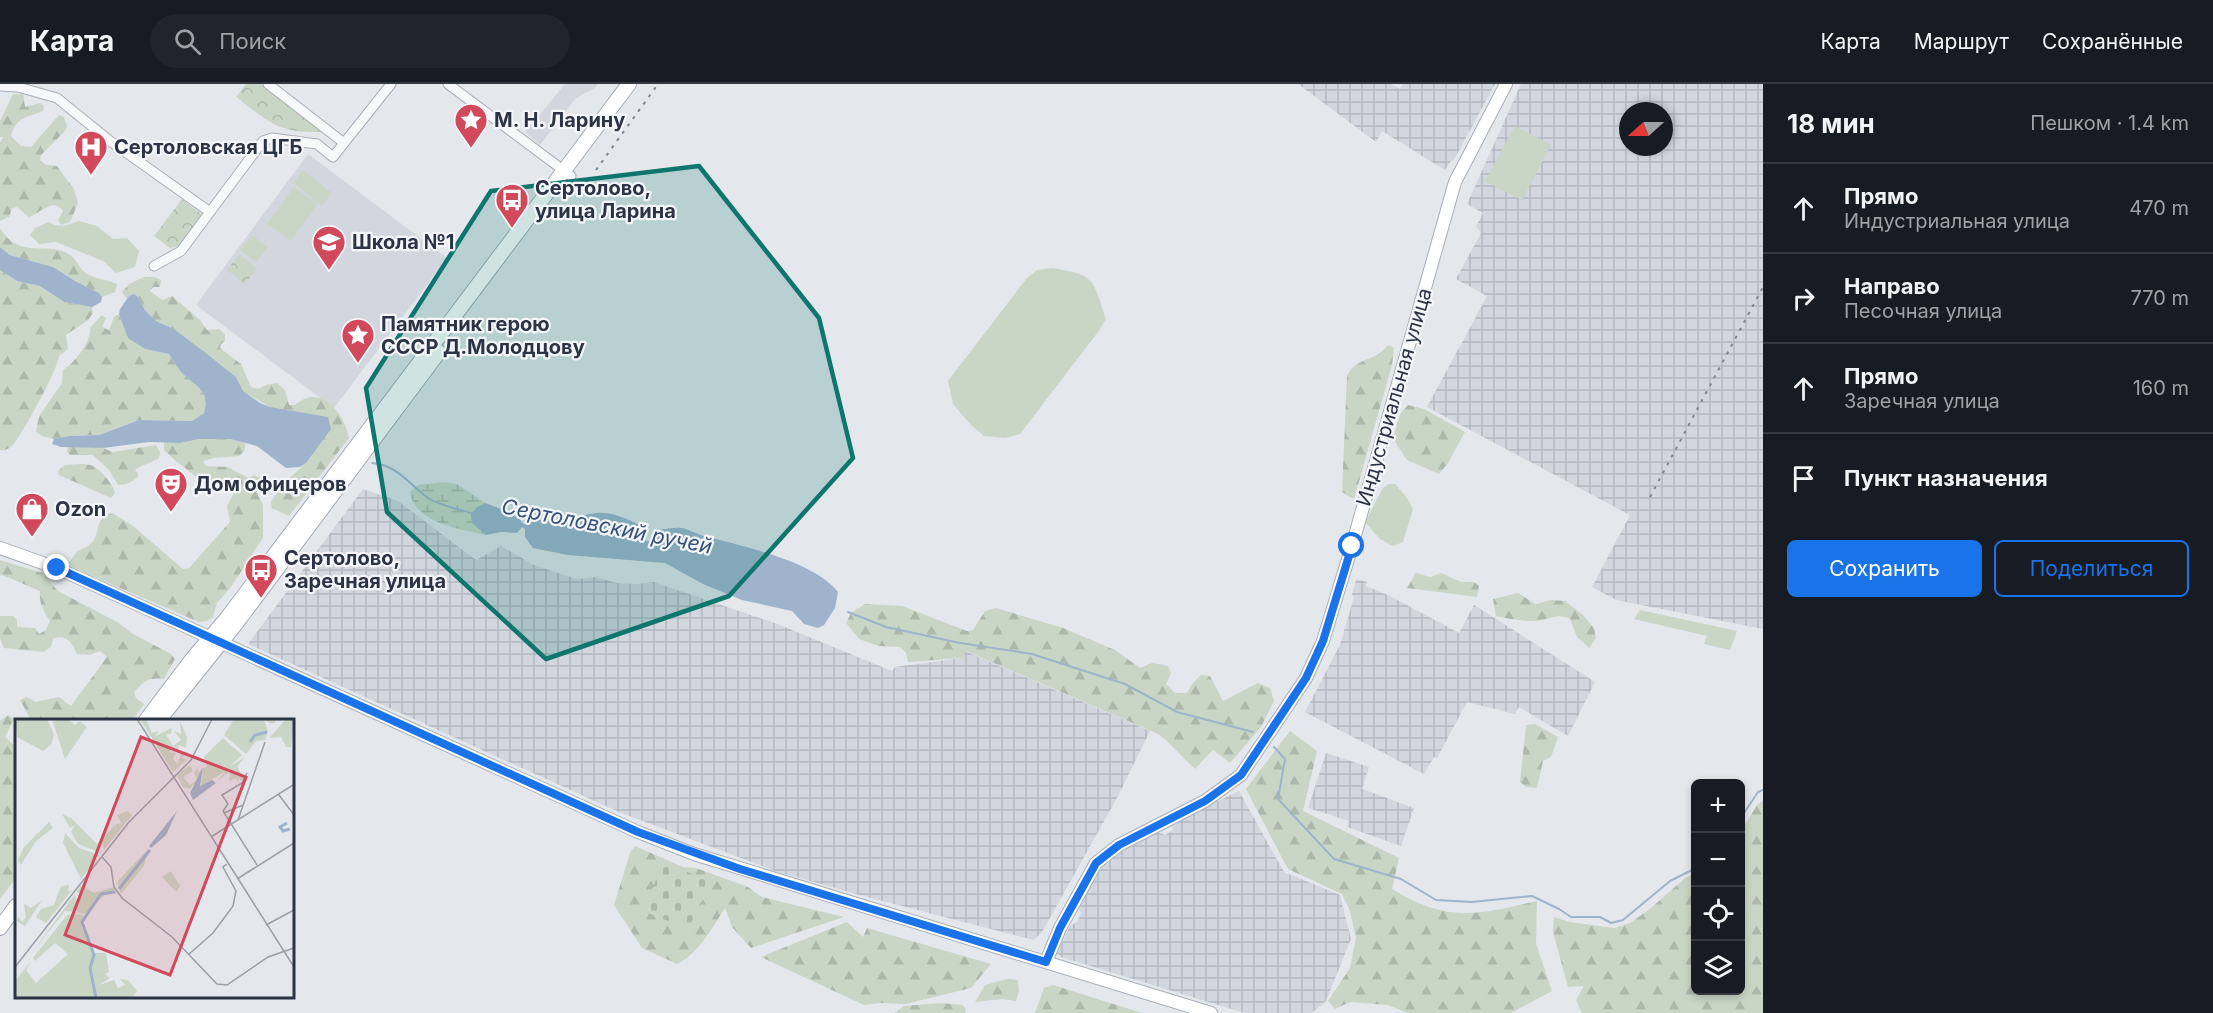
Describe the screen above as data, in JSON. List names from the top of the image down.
{
  "streets": {
    "main road": ["Индустриальная улица"]
  },
  "water": ["Сертоловский ручей"],
  "places": {
    "place": ["М. Н. Ларину", "Памятник герою СССР Д.Молодцову"],
    "hospital": ["Сертоловская ЦГБ"],
    "bus stop": ["Сертолово, улица Ларина", "Сертолово, Заречная улица"],
    "school or university": ["Школа №1"],
    "theatre": ["Дом офицеров"],
    "shop": ["Ozon"]
  },
  "north": "left",
  "page": {
    "header": "Карта",
    "search": "Поиск",
    "nav": ["Карта", "Маршрут", "Сохранённые"],
    "heading": ["18 мин", "Пешком · 1.4 km"],
    "list": [
      ["Прямо", "Индустриальная улица", "470 m"],
      ["Направо", "Песочная улица", "770 m"],
      ["Прямо", "Заречная улица", "160 m"],
      "Пункт назначения"
    ],
    "buttons": ["Сохранить", "Поделиться"],
    "map_buttons": ["+", "−"]
  }
}
